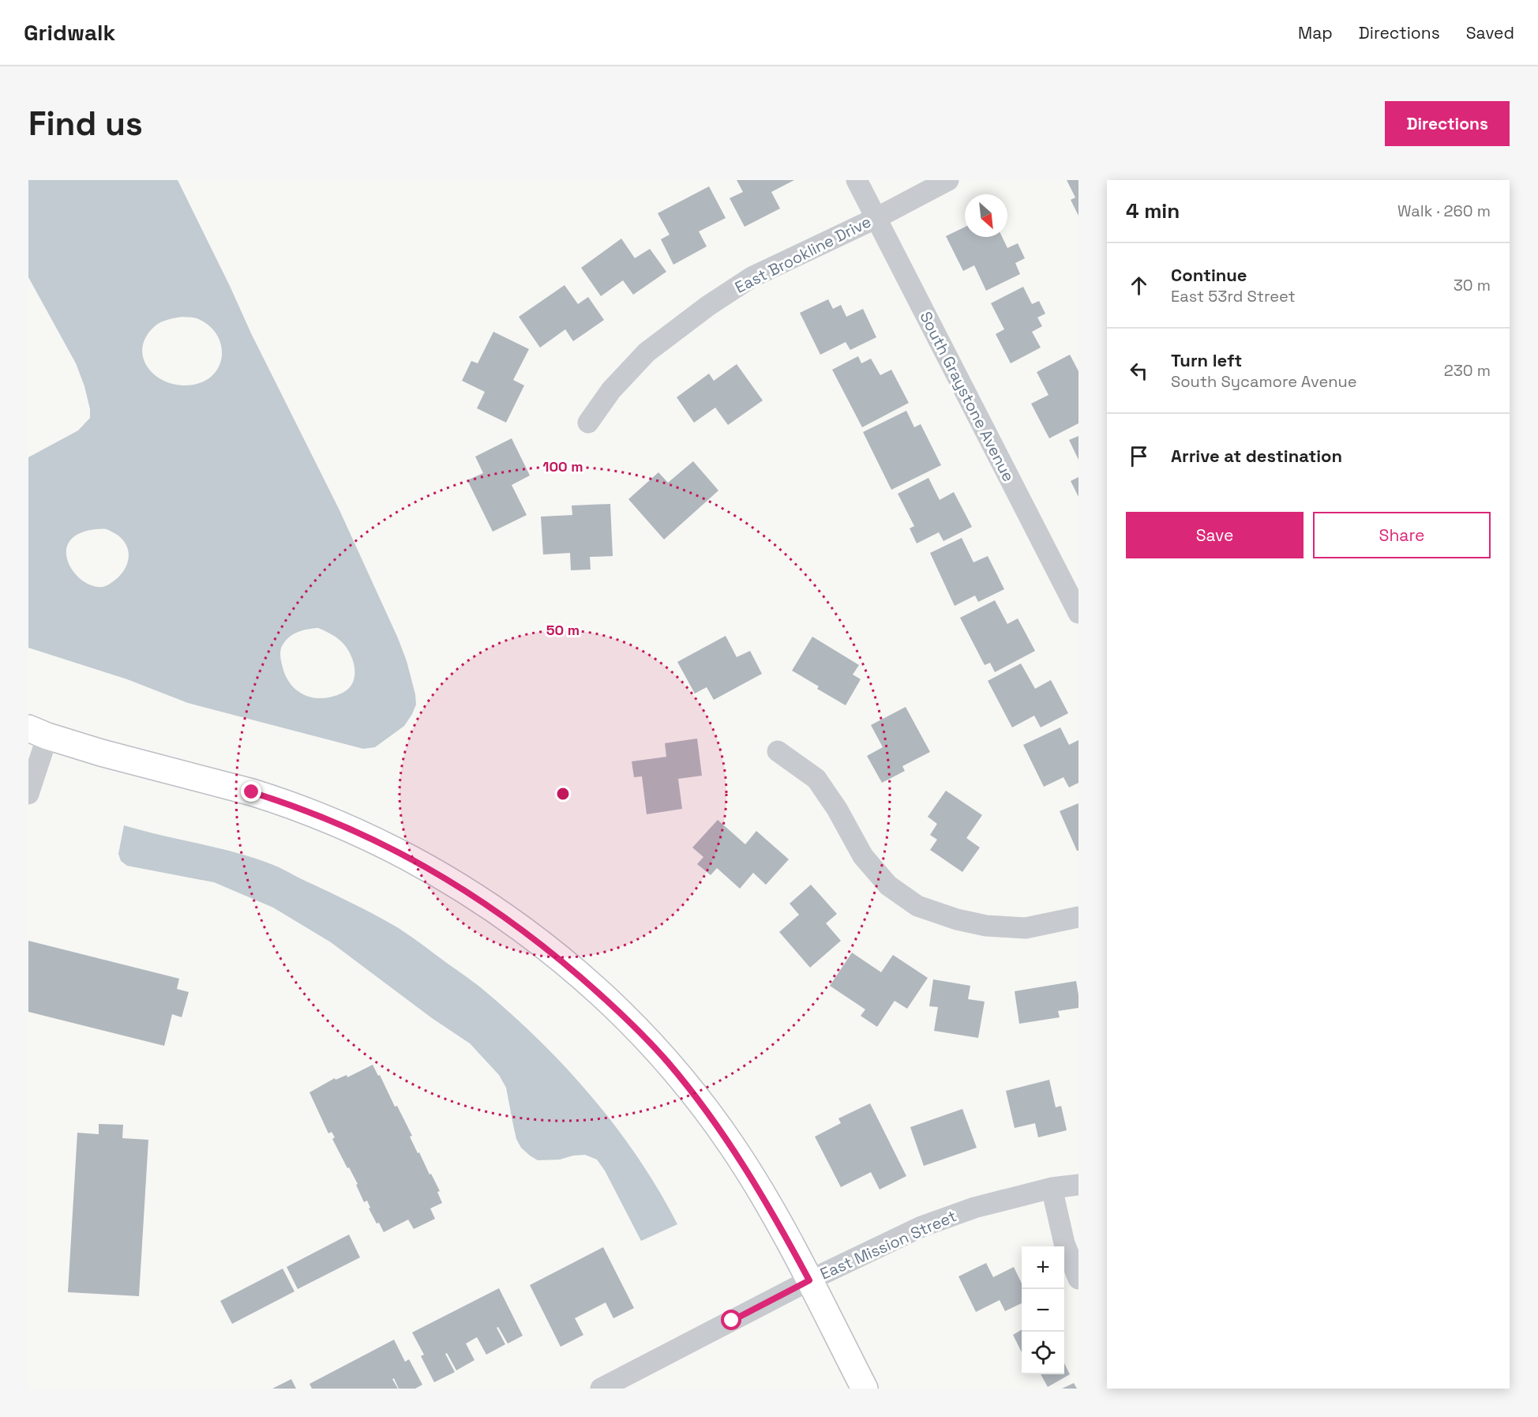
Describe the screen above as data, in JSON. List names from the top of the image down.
{
  "streets": {
    "street": ["East Brookline Drive", "South Graystone Avenue", "East Mission Street"]
  },
  "crossings": [
    ["East Brookline Drive", "South Graystone Avenue"]
  ],
  "north": "bottom right",
  "page": {
    "header": "Gridwalk",
    "nav": ["Map", "Directions", "Saved"],
    "buttons": [
      "Directions",
      ["Save", "Share"]
    ],
    "title": "Find us",
    "heading": ["4 min", "Walk · 260 m"],
    "list": [
      ["Continue", "East 53rd Street", "30 m"],
      ["Turn left", "South Sycamore Avenue", "230 m"],
      "Arrive at destination"
    ],
    "map_buttons": ["+", "−"]
  },
  "rings": ["100 m", "50 m"]
}
